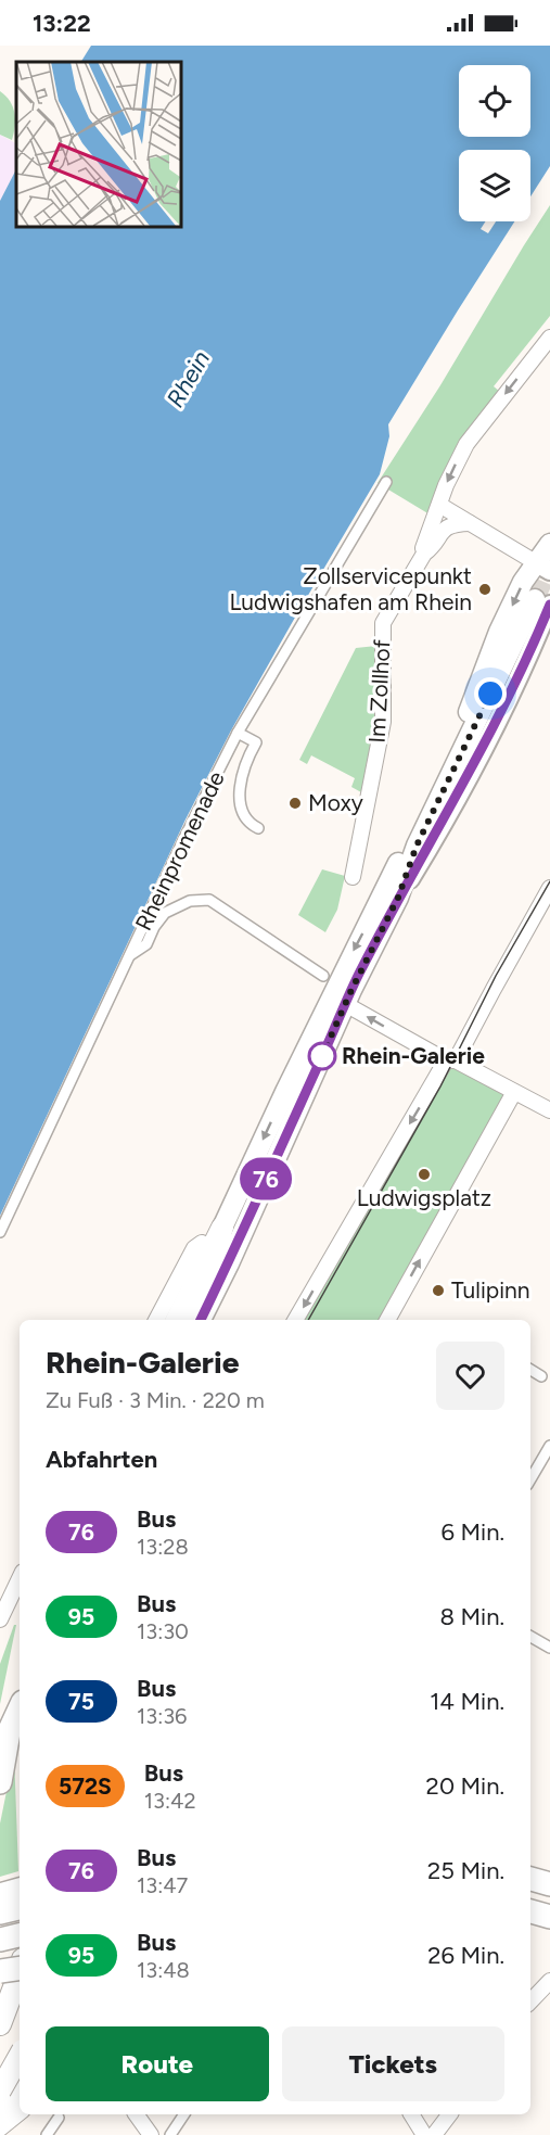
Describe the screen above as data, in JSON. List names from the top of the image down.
{
  "streets": {
    "street": ["Im Zollhof", "Rheinpromenade"]
  },
  "water": ["Rhein"],
  "places": [
    "Zollservicepunkt Ludwigshafen am Rhein",
    "Moxy",
    "Rhein-Galerie",
    "Ludwigsplatz",
    "Tulipinn"
  ],
  "lines": ["bus line 76"],
  "page": {
    "status": "13:22",
    "on_map": "76",
    "heading": [
      ["Rhein-Galerie", "Zu Fuß · 3 Min. · 220 m"],
      "Abfahrten"
    ],
    "list": [
      {
        "mark": "76",
        "name": "Bus",
        "note": "13:28",
        "value": "6 Min."
      },
      {
        "mark": "95",
        "name": "Bus",
        "note": "13:30",
        "value": "8 Min."
      },
      {
        "mark": "75",
        "name": "Bus",
        "note": "13:36",
        "value": "14 Min."
      },
      {
        "mark": "572S",
        "name": "Bus",
        "note": "13:42",
        "value": "20 Min."
      },
      {
        "mark": "76",
        "name": "Bus",
        "note": "13:47",
        "value": "25 Min."
      },
      {
        "mark": "95",
        "name": "Bus",
        "note": "13:48",
        "value": "26 Min."
      }
    ],
    "buttons": ["Route", "Tickets"]
  }
}
